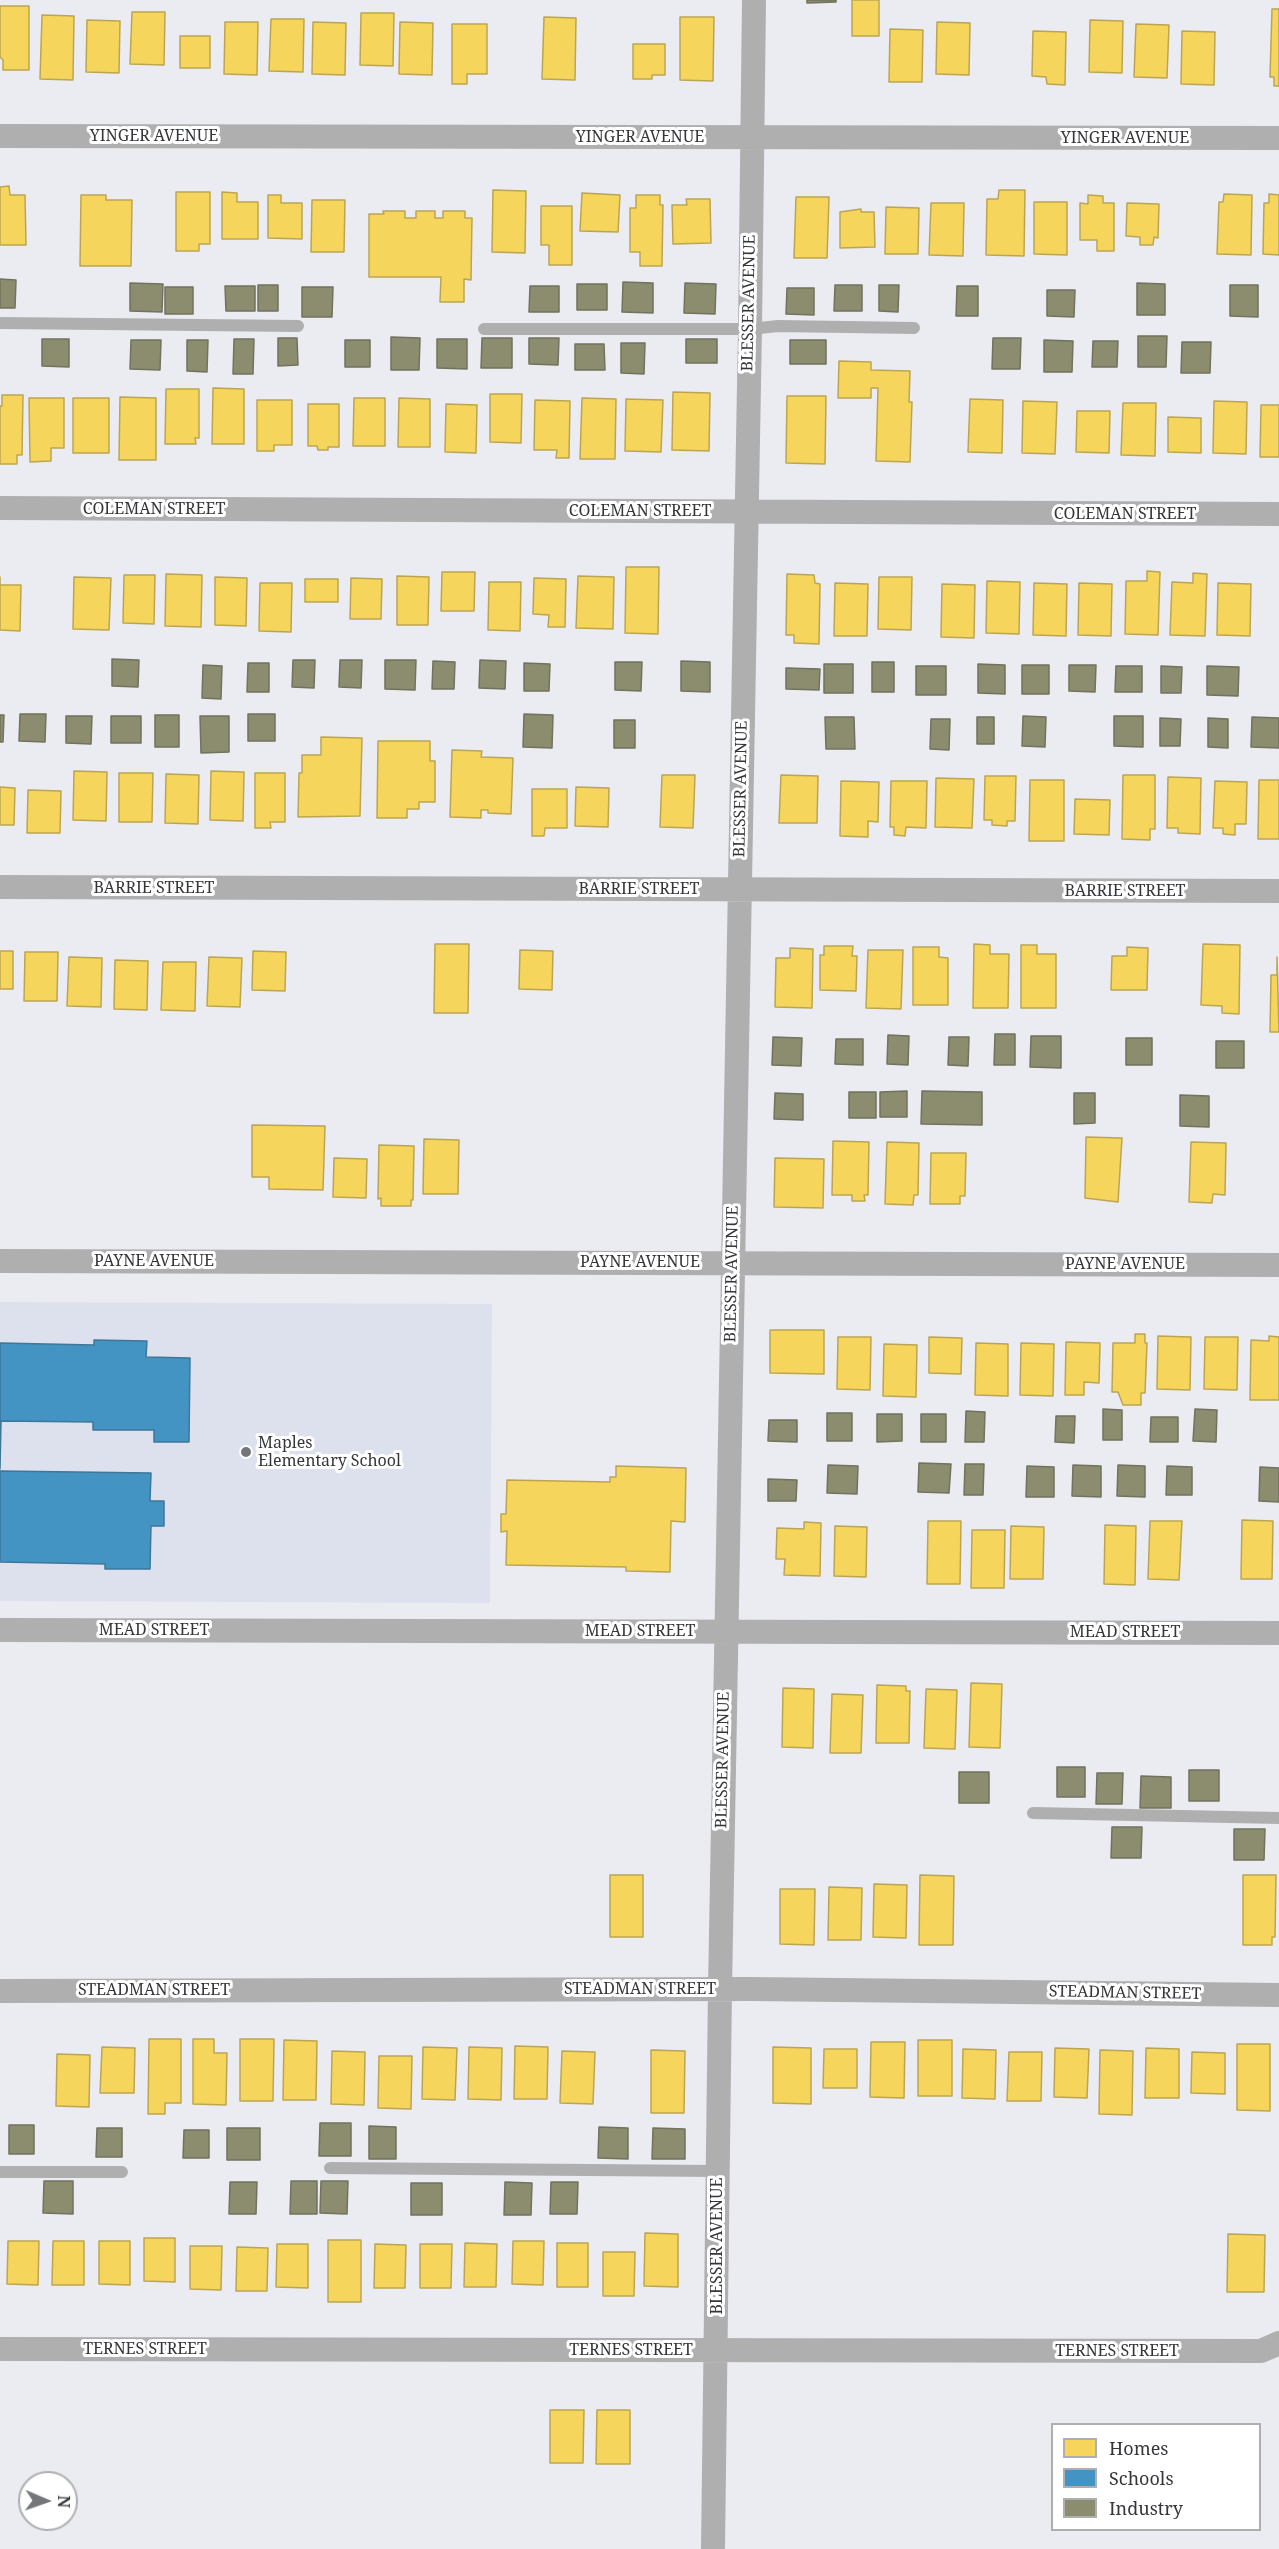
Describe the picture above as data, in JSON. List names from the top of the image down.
{
  "streets": {
    "street": [
      "YINGER AVENUE",
      "BLESSER AVENUE",
      "COLEMAN STREET",
      "BARRIE STREET",
      "PAYNE AVENUE",
      "MEAD STREET",
      "STEADMAN STREET",
      "TERNES STREET"
    ]
  },
  "crossings": [
    ["YINGER AVENUE", "BLESSER AVENUE"],
    ["BLESSER AVENUE", "COLEMAN STREET"],
    ["BLESSER AVENUE", "BARRIE STREET"],
    ["BLESSER AVENUE", "PAYNE AVENUE"],
    ["BLESSER AVENUE", "MEAD STREET"],
    ["BLESSER AVENUE", "STEADMAN STREET"],
    ["BLESSER AVENUE", "TERNES STREET"]
  ],
  "places": ["Maples Elementary School"],
  "legend": ["Homes", "Schools", "Industry"],
  "north": "right"
}
